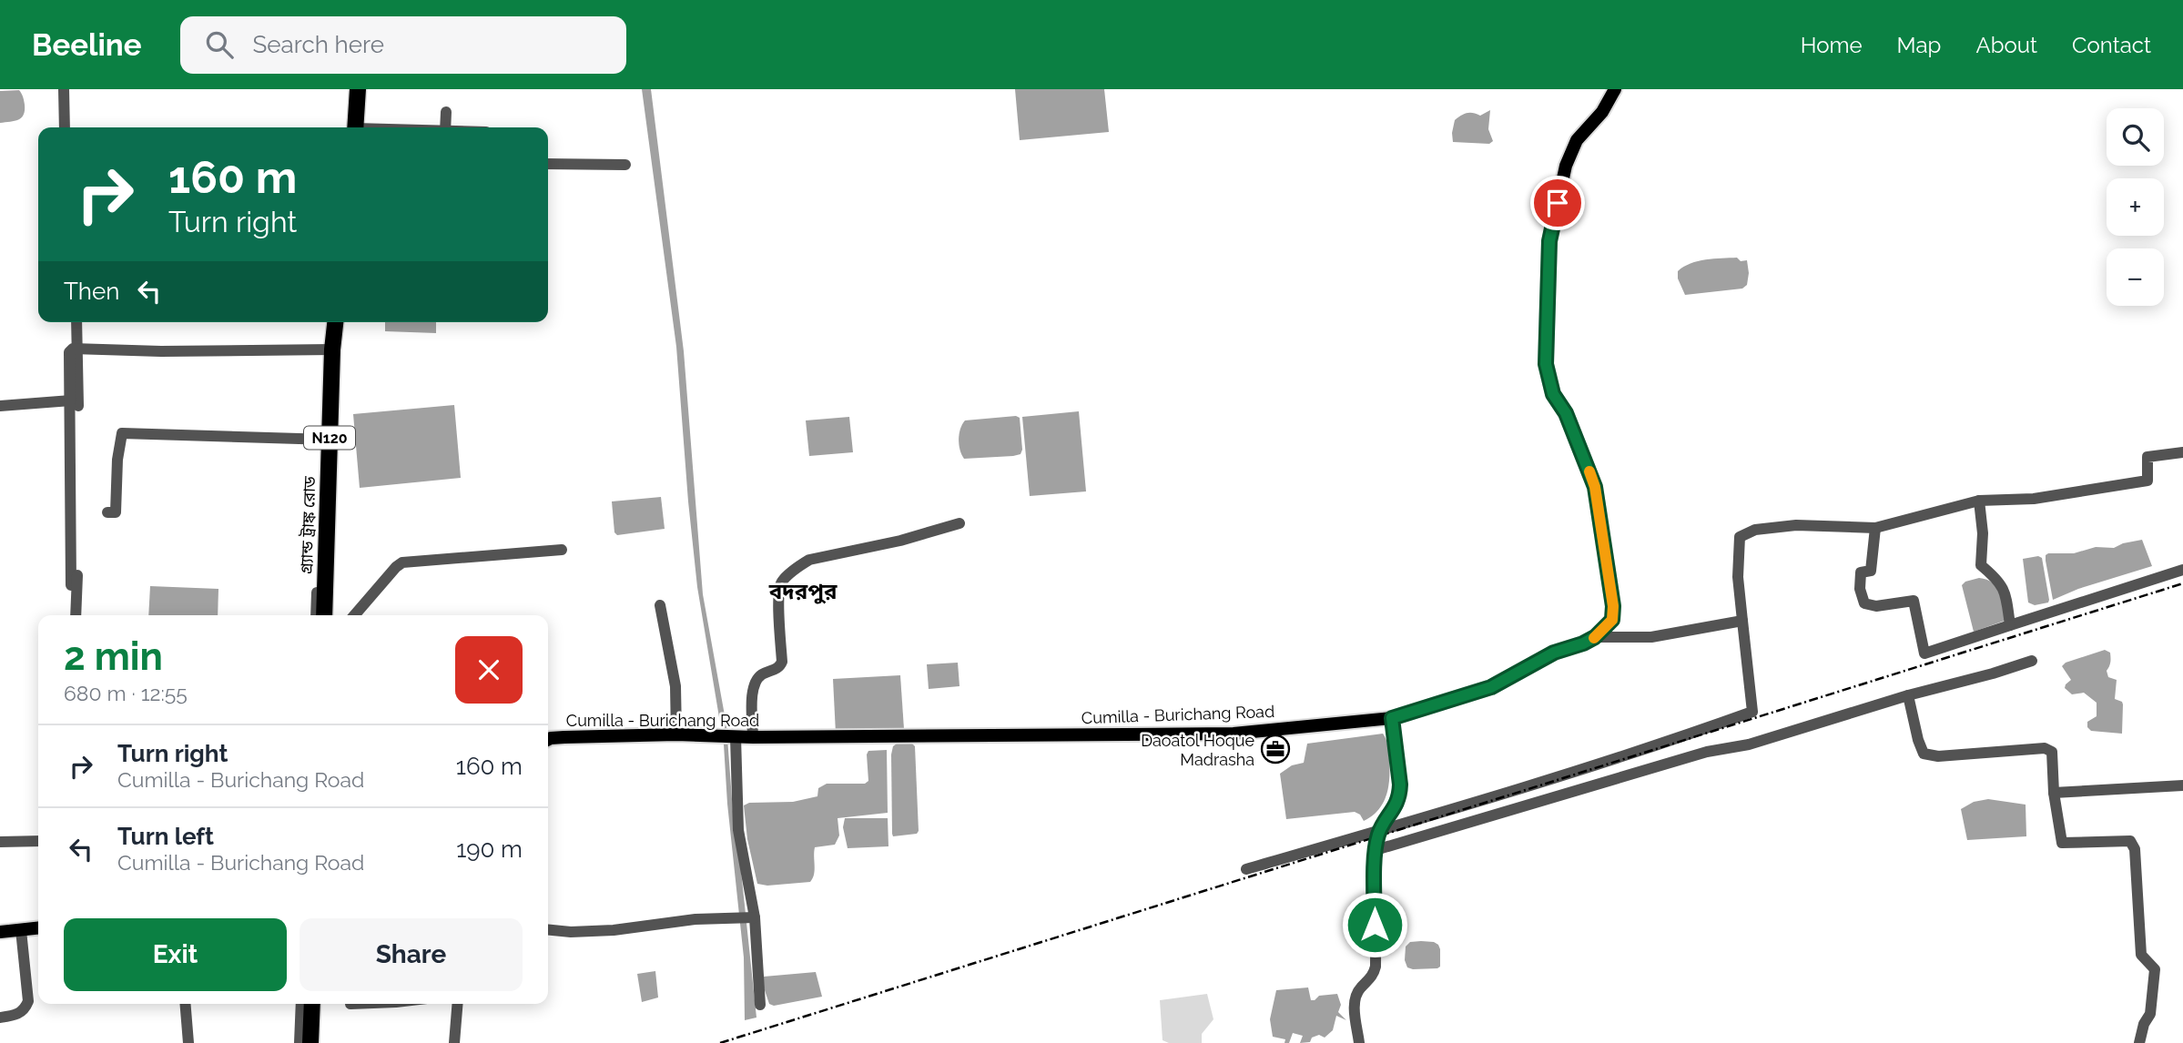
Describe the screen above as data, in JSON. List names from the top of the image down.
{
  "streets": {
    "highway": ["N120", "গ্র্যান্ড ট্রাঙ্ক রোড"],
    "main road": ["Cumilla - Burichang Road"]
  },
  "districts": ["বদরপুর"],
  "places": {
    "office": ["Daoatol Hoque Madrasha"]
  },
  "page": {
    "header": "Beeline",
    "search": "Search here",
    "nav": [
      "Home",
      "Map",
      "About",
      "Contact"
    ],
    "map_buttons": ["+", "−"],
    "turn": ["160 m", "Turn right"],
    "then": "Then",
    "heading": ["2 min", "680 m · 12:55"],
    "list": [
      {
        "name": "Turn right",
        "note": "Cumilla - Burichang Road",
        "value": "160 m"
      },
      {
        "name": "Turn left",
        "note": "Cumilla - Burichang Road",
        "value": "190 m"
      }
    ],
    "buttons": ["Exit", "Share"]
  }
}
